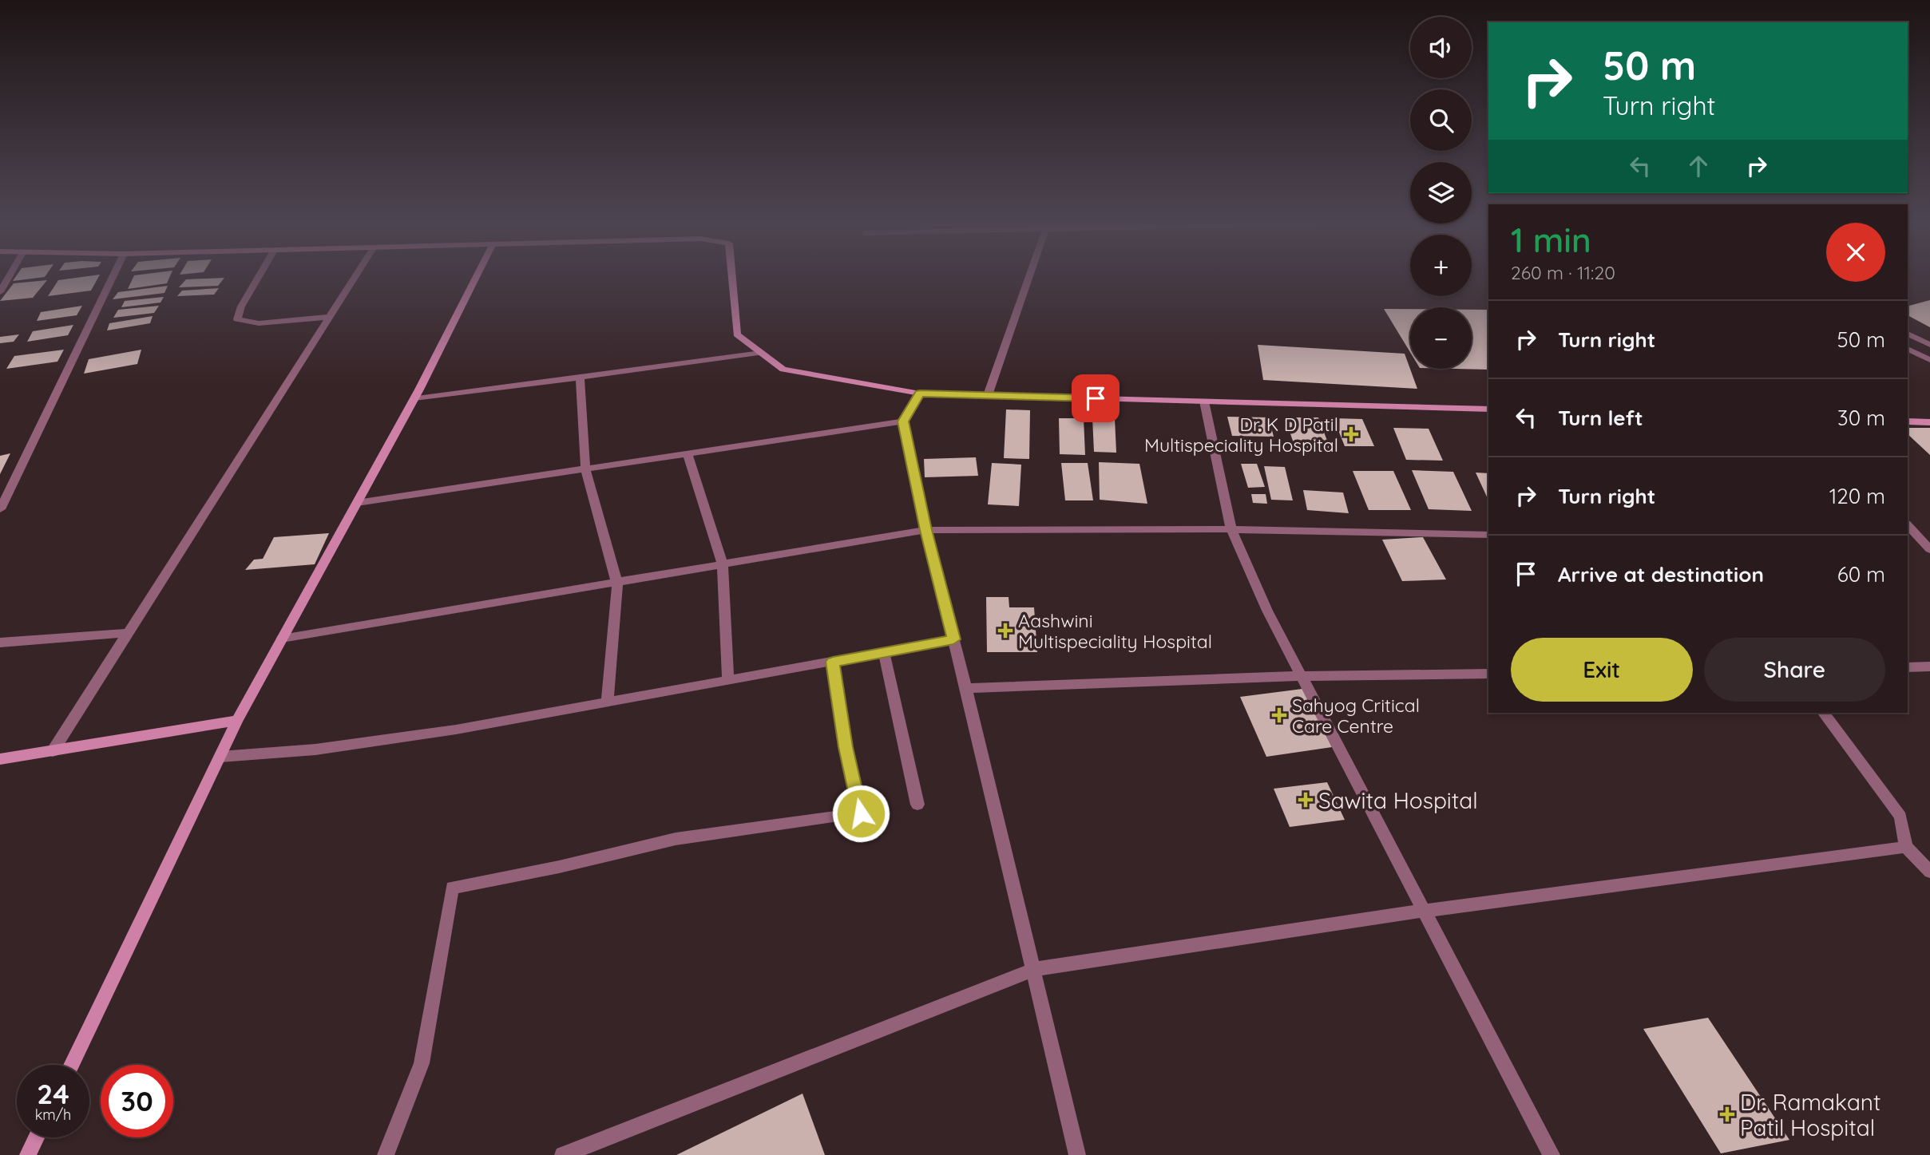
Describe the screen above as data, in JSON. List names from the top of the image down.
{
  "places": {
    "health": [
      "Dr. K D Patil Multispeciality Hospital",
      "Aashwini Multispeciality Hospital",
      "Sahyog Critical Care Centre",
      "Sawita Hospital",
      "Dr. Ramakant Patil Hospital"
    ]
  },
  "page": {
    "map_buttons": ["+", "−"],
    "turn": ["50 m", "Turn right"],
    "heading": ["1 min", "260 m · 11:20"],
    "list": [
      {
        "name": "Turn right",
        "value": "50 m"
      },
      {
        "name": "Turn left",
        "value": "30 m"
      },
      {
        "name": "Turn right",
        "value": "120 m"
      },
      {
        "name": "Arrive at destination",
        "value": "60 m"
      }
    ],
    "buttons": ["Exit", "Share"],
    "speed": "24 km/h",
    "limit": "30"
  }
}
